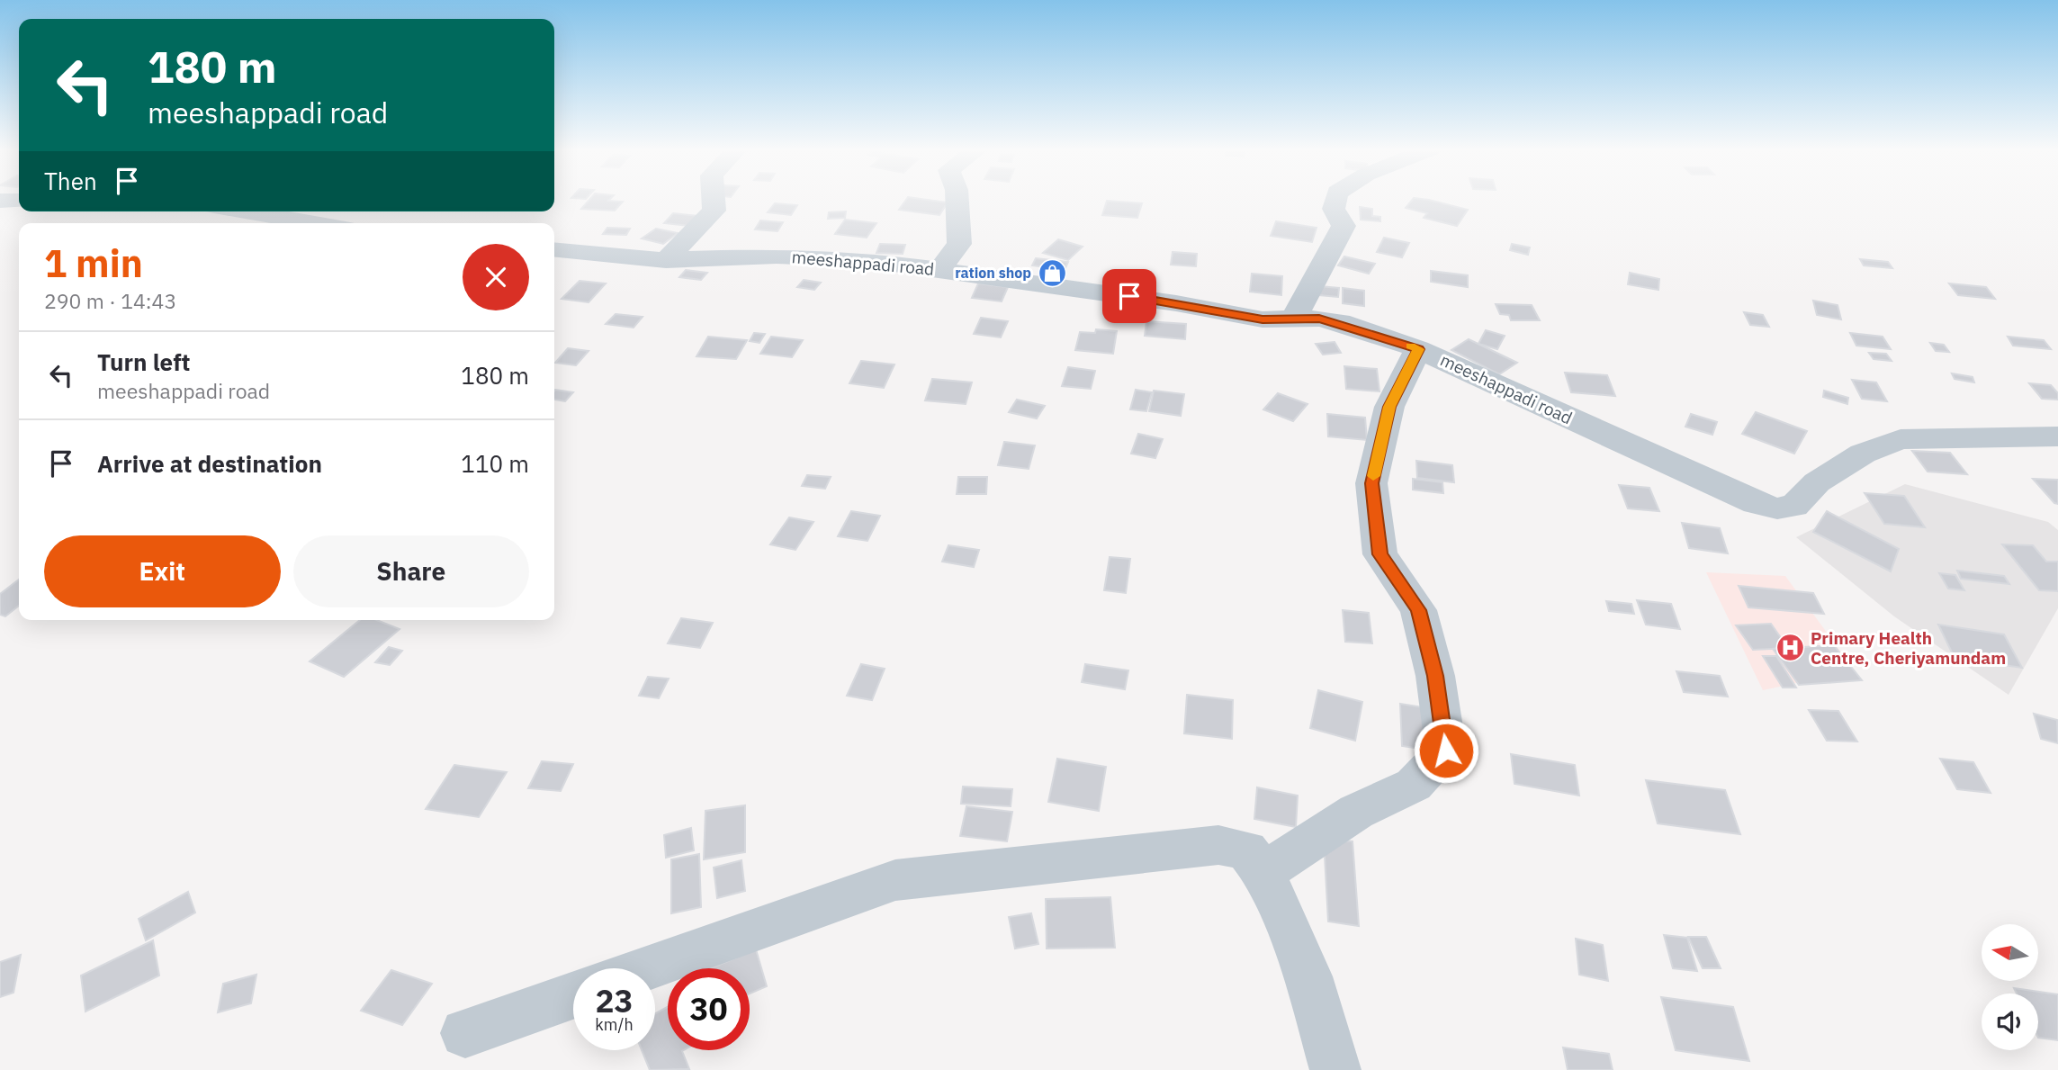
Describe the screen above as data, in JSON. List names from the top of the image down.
{
  "streets": {
    "street": ["meeshappadi road"]
  },
  "places": {
    "shop": ["ration shop"],
    "hospital": ["Primary Health Centre, Cheriyamundam"]
  },
  "north": "left",
  "page": {
    "turn": ["180 m", "meeshappadi road"],
    "then": "Then",
    "heading": ["1 min", "290 m · 14:43"],
    "list": [
      {
        "name": "Turn left",
        "note": "meeshappadi road",
        "value": "180 m"
      },
      {
        "name": "Arrive at destination",
        "value": "110 m"
      }
    ],
    "buttons": ["Exit", "Share"],
    "speed": "23 km/h",
    "limit": "30"
  }
}
